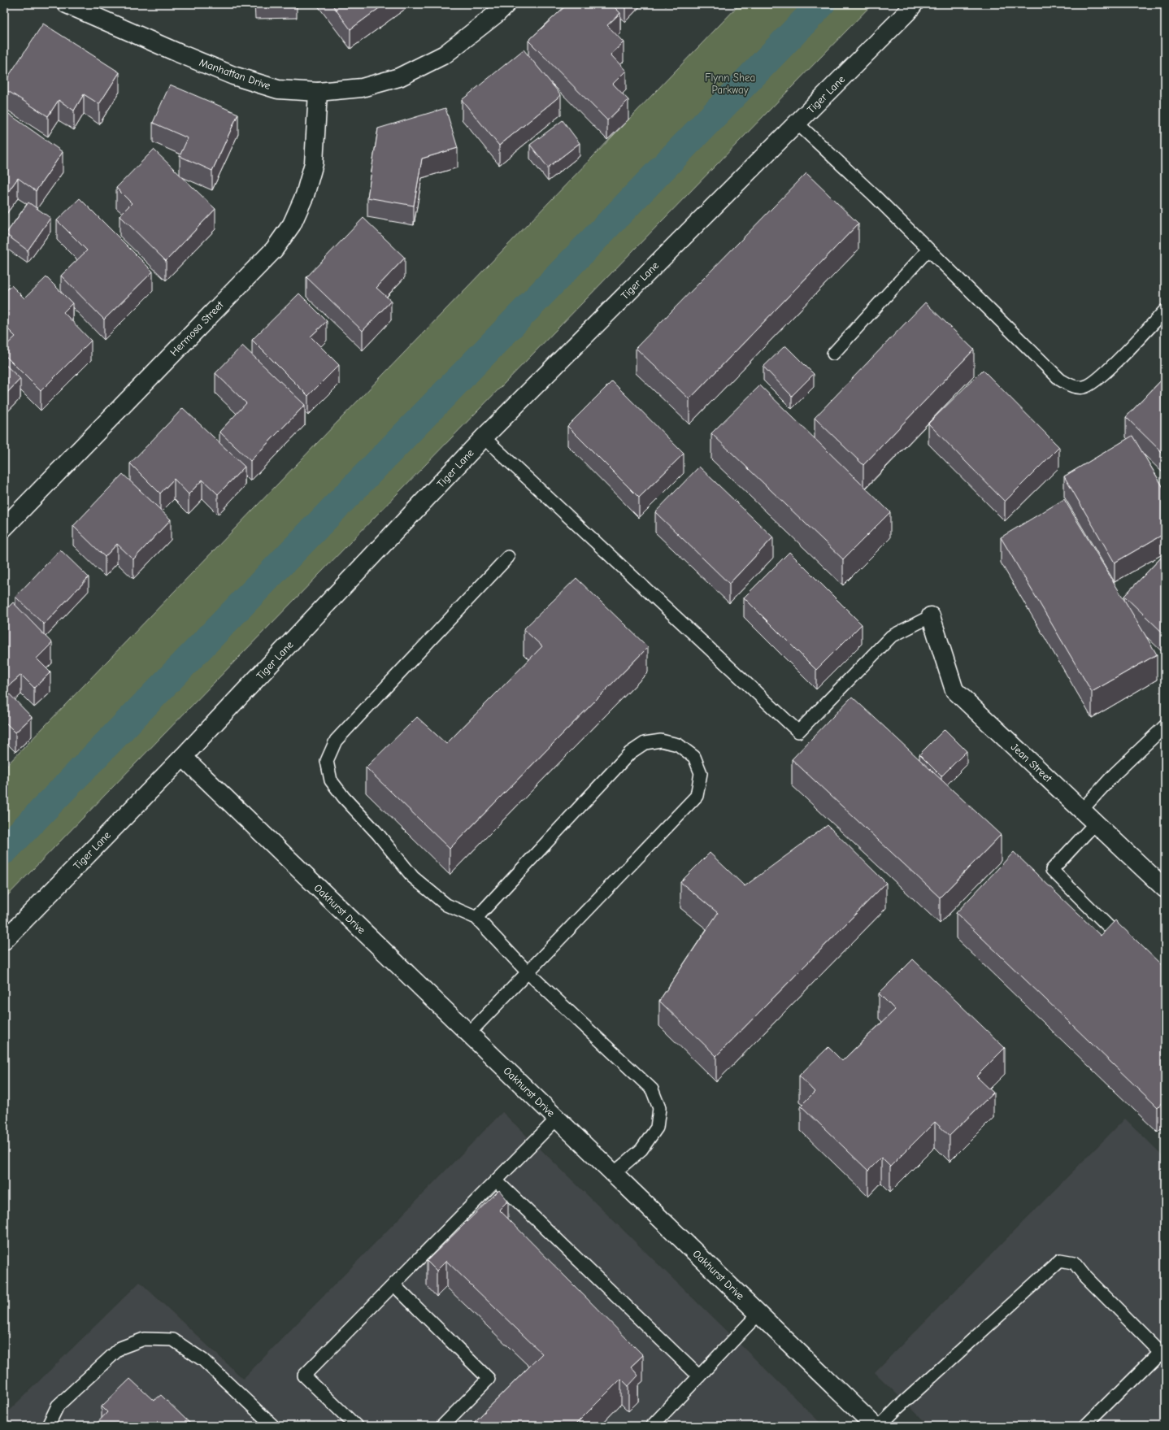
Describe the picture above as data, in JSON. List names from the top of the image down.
{
  "streets": {
    "street": [
      "Manhattan Drive",
      "Tiger Lane",
      "Hermosa Street",
      "Jean Street",
      "Oakhurst Drive"
    ]
  },
  "crossings": [
    ["Manhattan Drive", "Hermosa Street"],
    ["Tiger Lane", "Oakhurst Drive"]
  ],
  "parks": ["Flynn Shea Parkway"]
}
